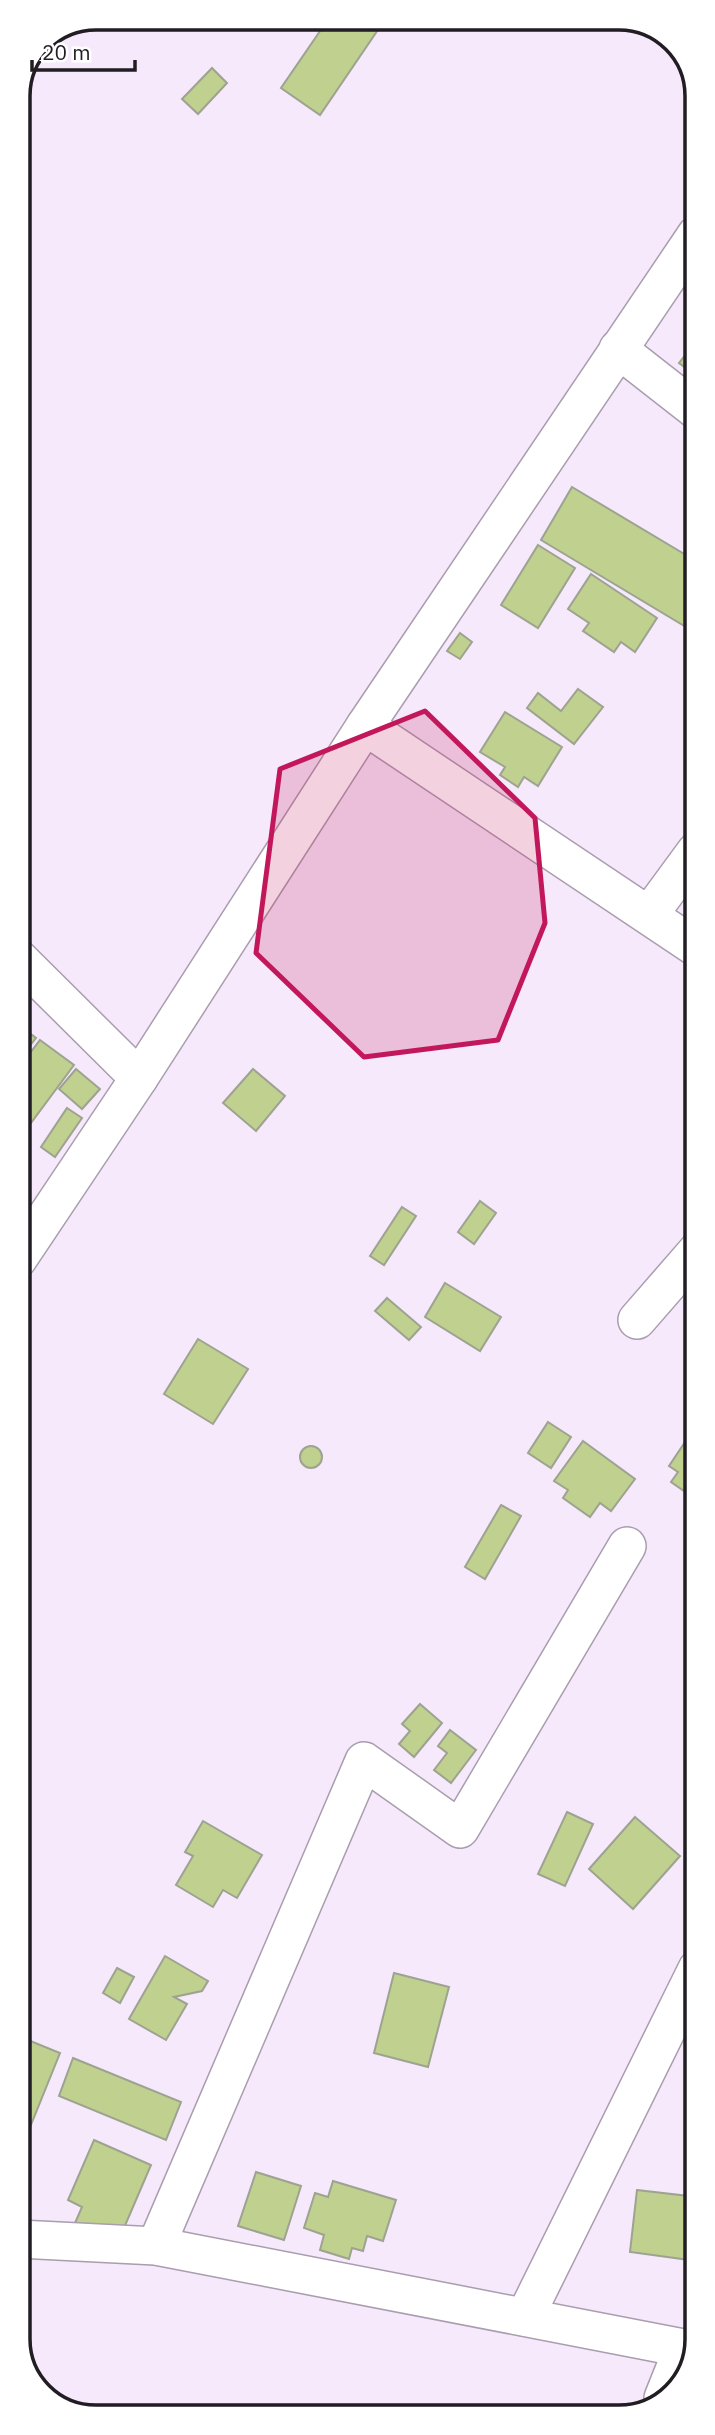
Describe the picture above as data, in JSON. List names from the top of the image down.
{
  "scale_bar": "20 m"
}
